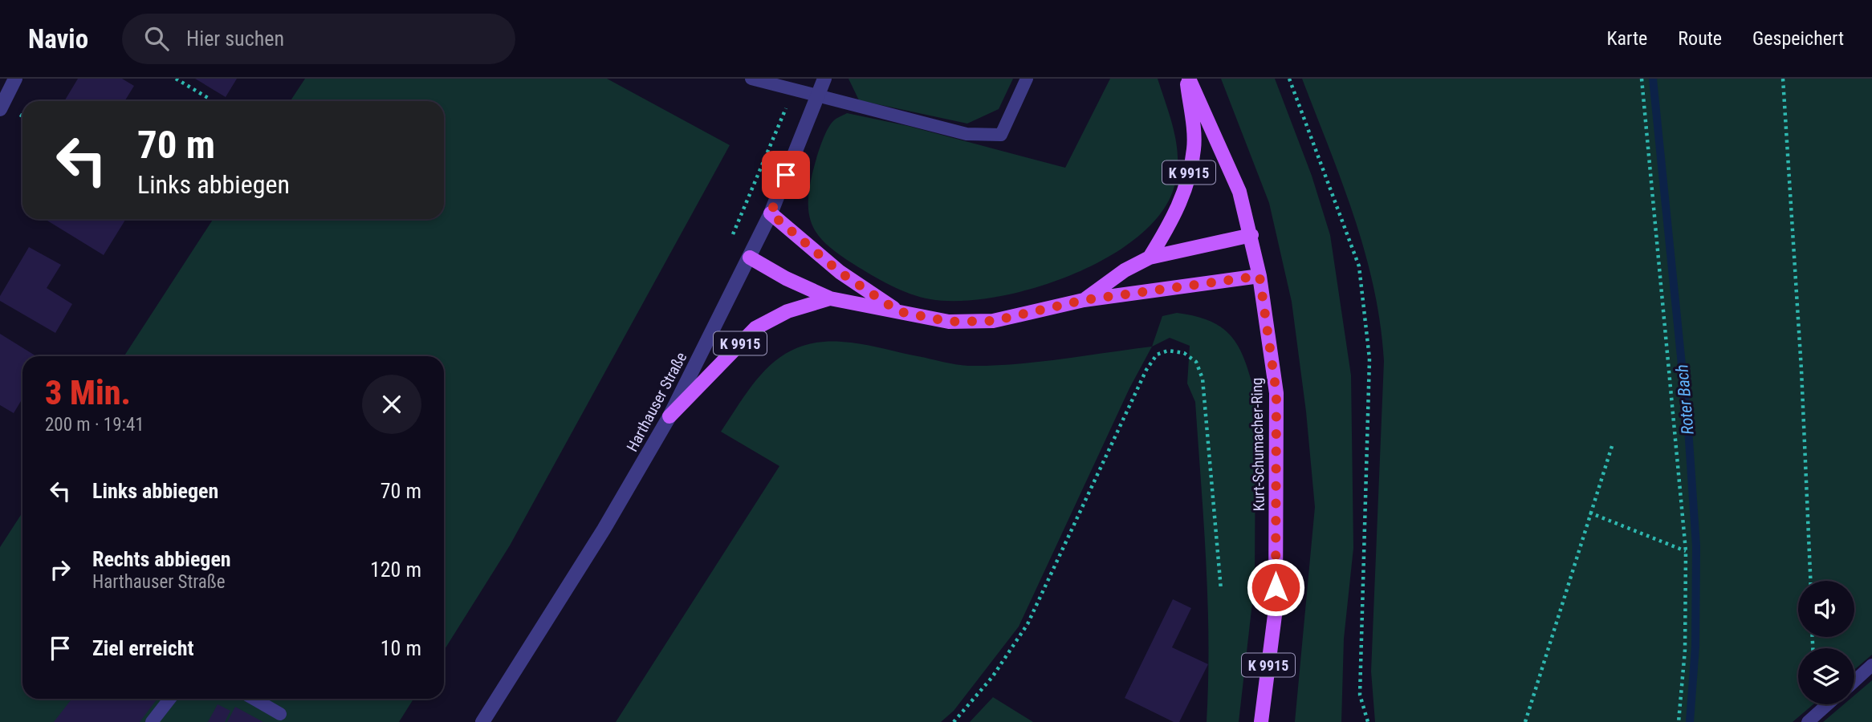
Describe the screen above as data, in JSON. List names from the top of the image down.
{
  "streets": {
    "main road": ["K 9915", "Kurt-Schumacher-Ring"],
    "street": ["Harthauser Straße"]
  },
  "crossings": [
    ["K 9915", "Harthauser Straße"],
    ["K 9915", "Kurt-Schumacher-Ring"]
  ],
  "water": ["Roter Bach"],
  "page": {
    "header": "Navio",
    "search": "Hier suchen",
    "nav": ["Karte", "Route", "Gespeichert"],
    "turn": ["70 m", "Links abbiegen"],
    "heading": ["3 Min.", "200 m · 19:41"],
    "list": [
      {
        "name": "Links abbiegen",
        "value": "70 m"
      },
      {
        "name": "Rechts abbiegen",
        "note": "Harthauser Straße",
        "value": "120 m"
      },
      {
        "name": "Ziel erreicht",
        "value": "10 m"
      }
    ]
  }
}
